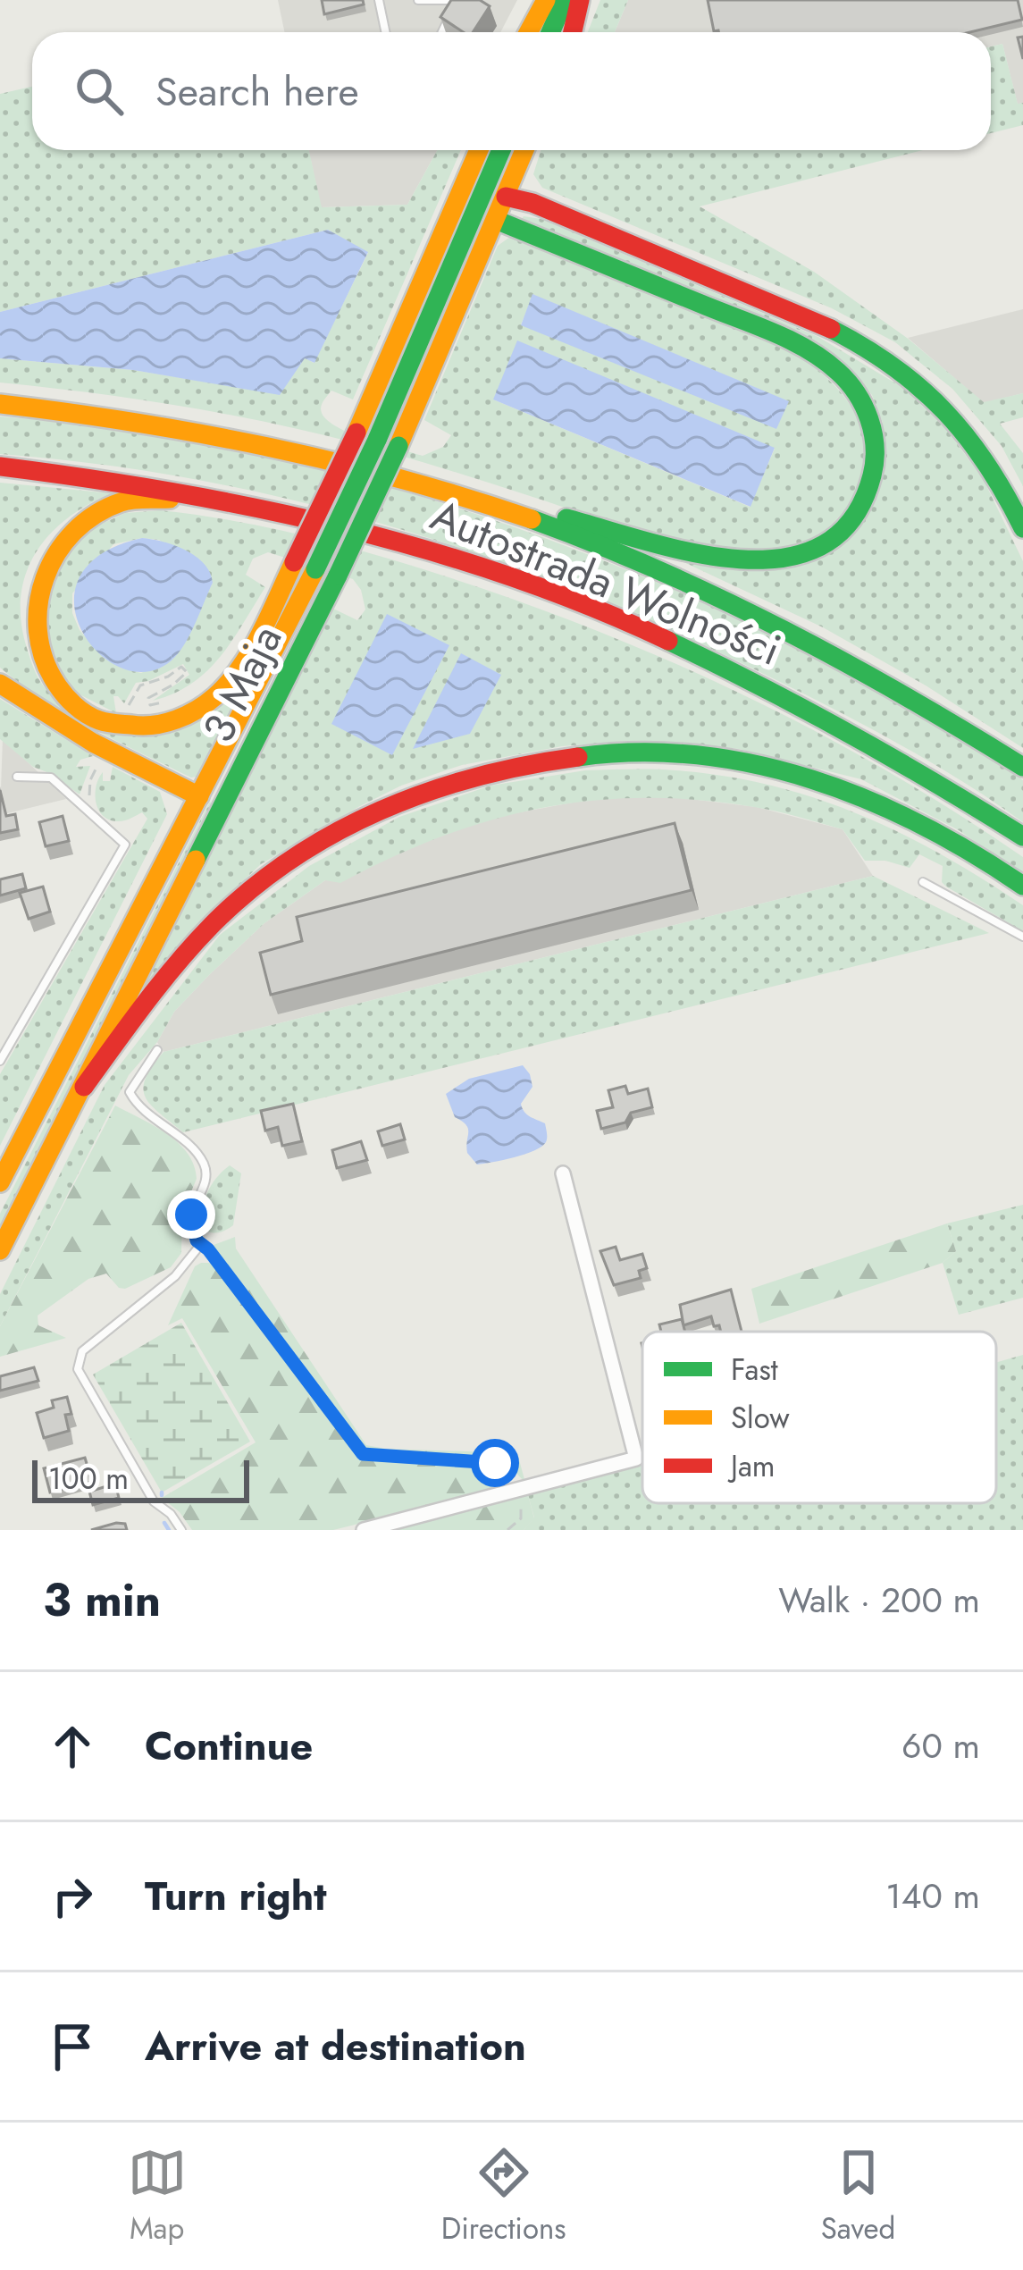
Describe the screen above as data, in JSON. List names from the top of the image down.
{
  "streets": {
    "main road": ["Autostrada Wolności", "3 Maja"]
  },
  "legend": ["Fast", "Slow", "Jam"],
  "scale_bar": "100 m",
  "page": {
    "search": "Search here",
    "scale": "100 m",
    "heading": ["3 min", "Walk · 200 m"],
    "list": [
      ["Continue", "60 m"],
      ["Turn right", "140 m"],
      "Arrive at destination"
    ],
    "nav": ["Map", "Directions", "Saved"]
  }
}
